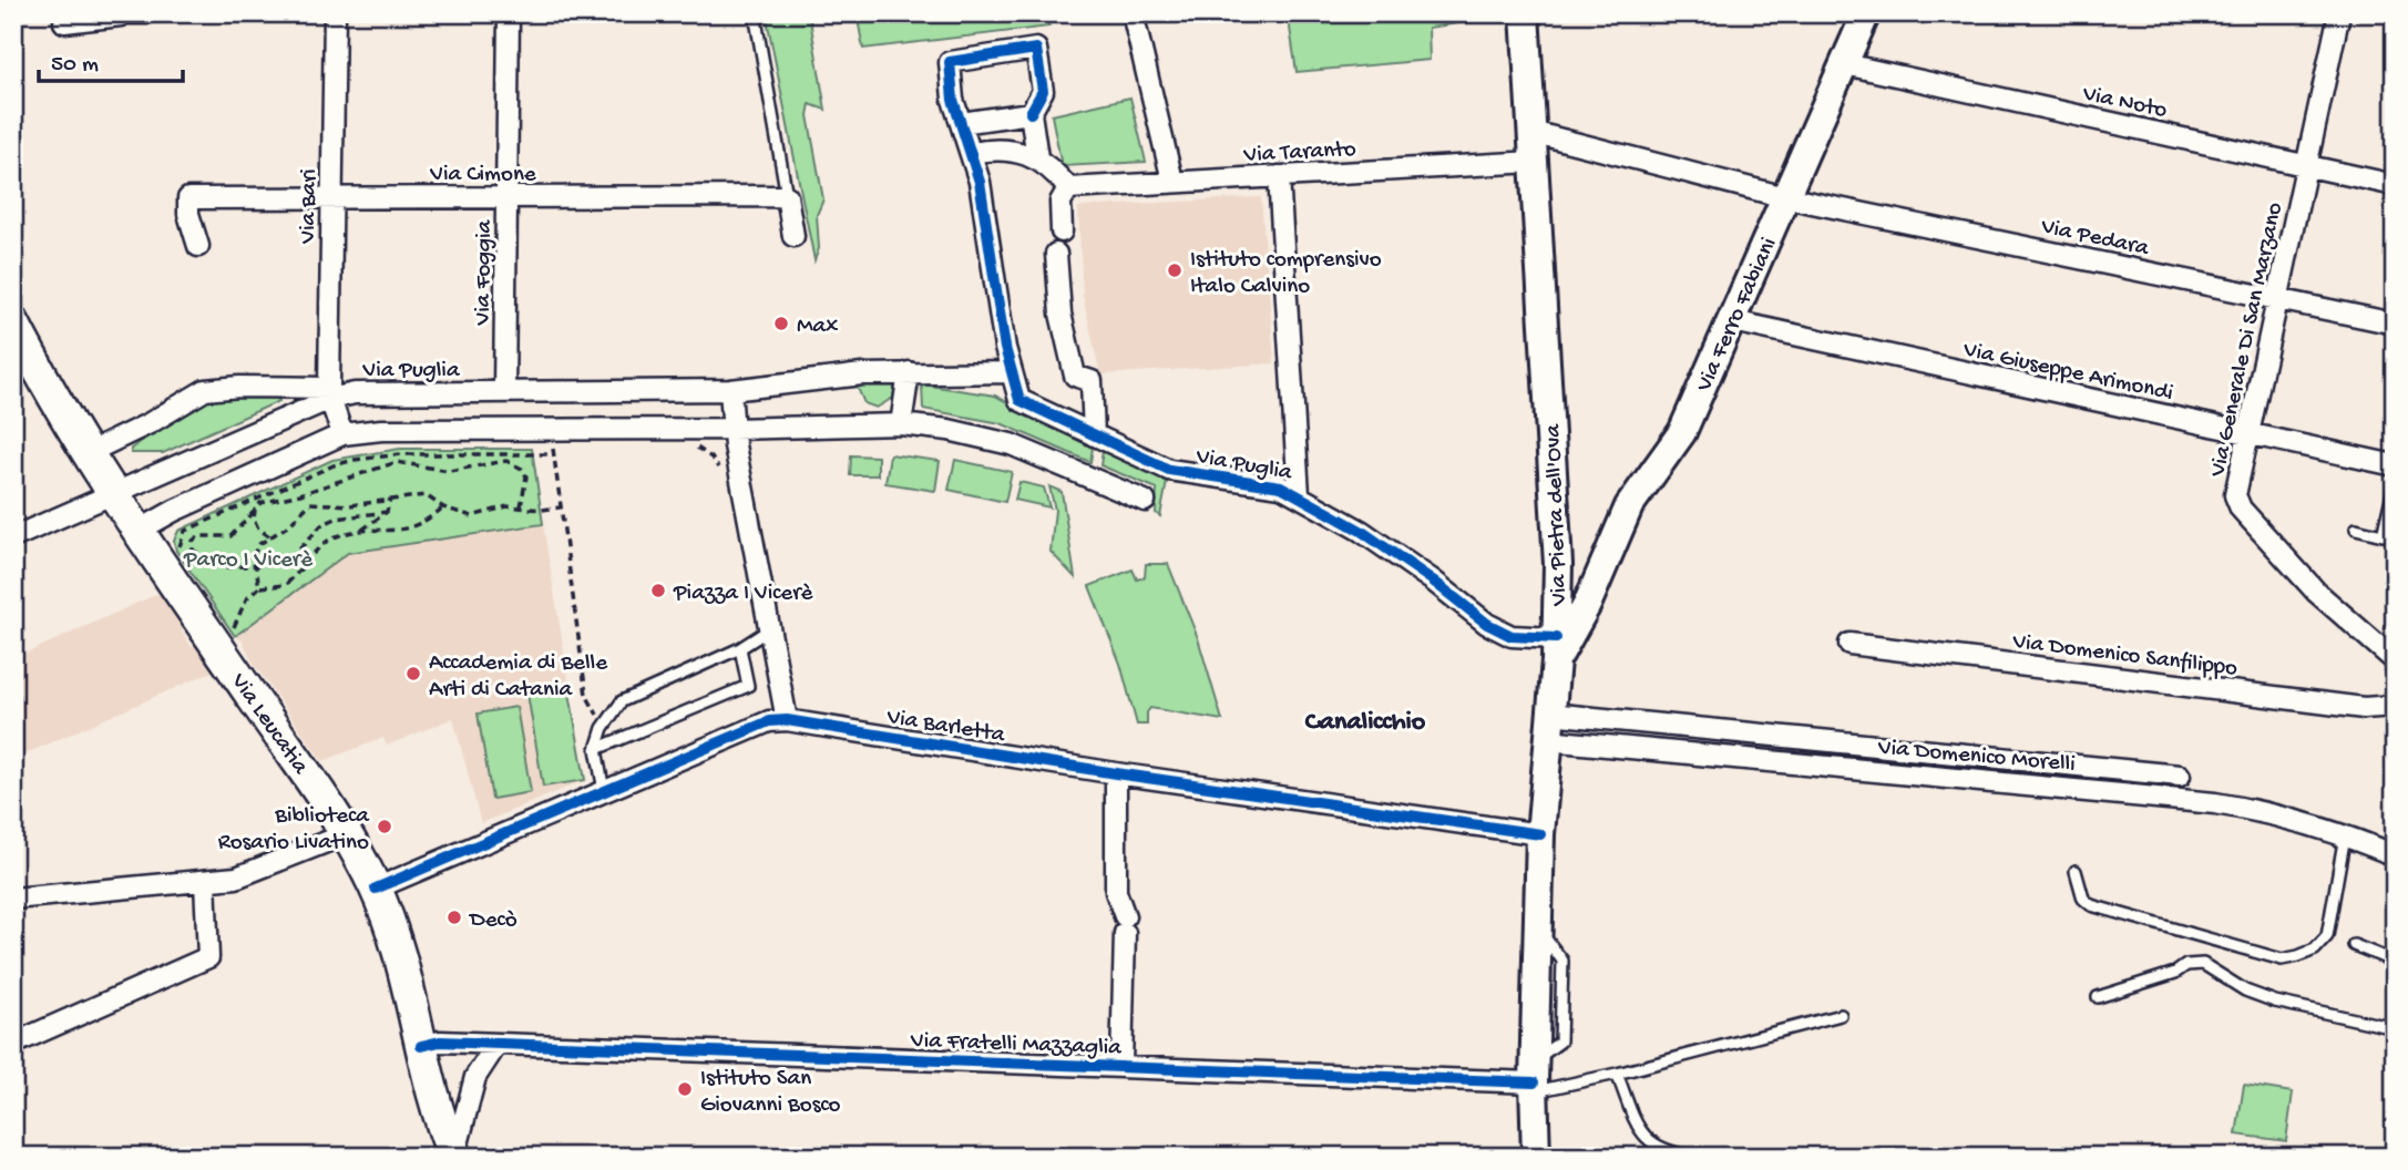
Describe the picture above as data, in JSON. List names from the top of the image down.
{
  "streets": {
    "main road": ["Via Ferro Fabiani", "Via Pietra dell'Ova", "Via Leucatia"],
    "street": [
      "Via Noto",
      "Via Taranto",
      "Via Cimone",
      "Via Bari",
      "Via Pedara",
      "Via Foggia",
      "Via Generale Di San Marzano",
      "Via Puglia",
      "Via Giuseppe Arimondi",
      "Via Domenico Sanfilippo",
      "Via Barletta",
      "Via Domenico Morelli",
      "Via Fratelli Mazzaglia"
    ]
  },
  "crossings": [
    ["Via Noto", "Via Ferro Fabiani"],
    ["Via Noto", "Via Generale Di San Marzano"],
    ["Via Taranto", "Via Pietra dell'Ova"],
    ["Via Cimone", "Via Bari"],
    ["Via Cimone", "Via Foggia"],
    ["Via Bari", "Via Puglia"],
    ["Via Pedara", "Via Ferro Fabiani"],
    ["Via Pedara", "Via Generale Di San Marzano"],
    ["Via Pedara", "Via Pietra dell'Ova"],
    ["Via Foggia", "Via Puglia"],
    ["Via Ferro Fabiani", "Via Giuseppe Arimondi"],
    ["Via Ferro Fabiani", "Via Pietra dell'Ova"],
    ["Via Generale Di San Marzano", "Via Giuseppe Arimondi"],
    ["Via Puglia", "Via Pietra dell'Ova"],
    ["Via Puglia", "Via Leucatia"],
    ["Via Pietra dell'Ova", "Via Barletta"],
    ["Via Pietra dell'Ova", "Via Domenico Morelli"],
    ["Via Pietra dell'Ova", "Via Fratelli Mazzaglia"],
    ["Via Leucatia", "Via Barletta"],
    ["Via Leucatia", "Via Fratelli Mazzaglia"]
  ],
  "districts": ["Canalicchio"],
  "parks": ["Parco I Vicerè"],
  "places": [
    "Istituto comprensivo Italo Calvino",
    "Max",
    "Piazza I Vicerè",
    "Accademia di Belle Arti di Catania",
    "Biblioteca Rosario Livatino",
    "Decò",
    "Istituto San Giovanni Bosco"
  ],
  "scale_bar": "50 m"
}
